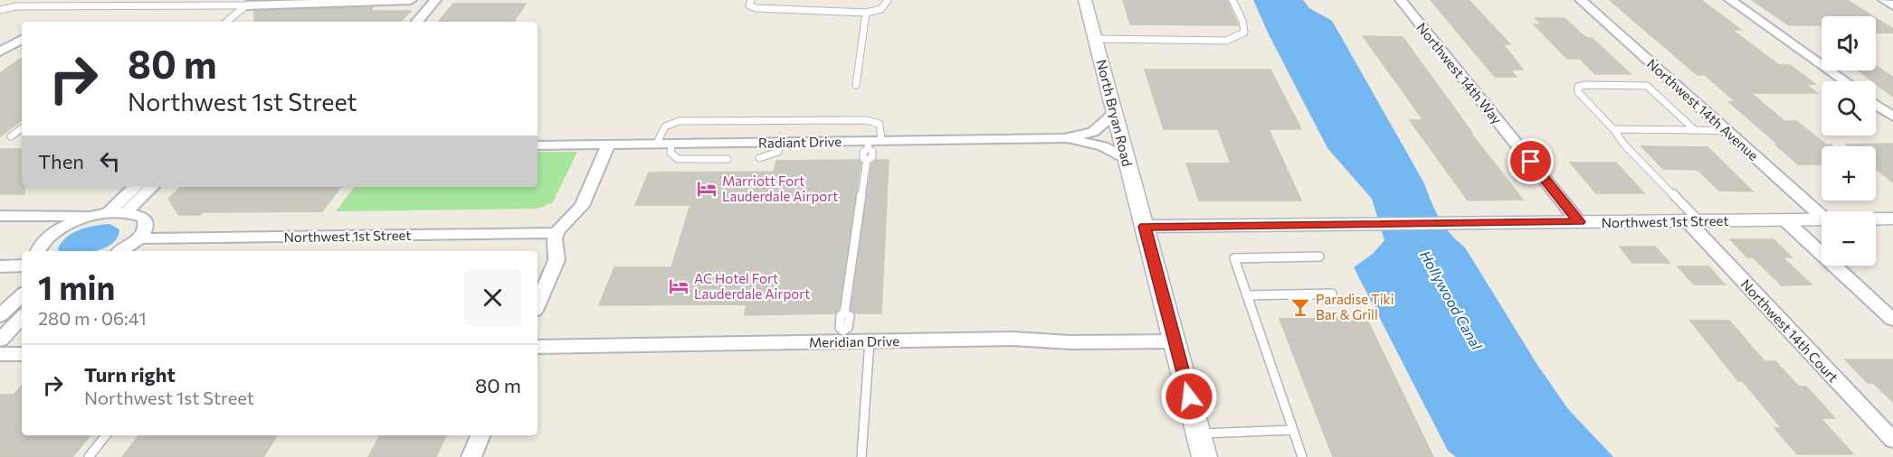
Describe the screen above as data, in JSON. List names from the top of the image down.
{
  "streets": {
    "street": [
      "Northwest 14th Way",
      "Northwest 14th Avenue",
      "North Bryan Road",
      "Radiant Drive",
      "Northwest 1st Street",
      "Northwest 14th Court",
      "Meridian Drive"
    ]
  },
  "crossings": [
    ["Northwest 14th Way", "Northwest 1st Street"],
    ["North Bryan Road", "Radiant Drive"],
    ["North Bryan Road", "Northwest 1st Street"],
    ["North Bryan Road", "Meridian Drive"],
    ["Northwest 1st Street", "Northwest 14th Court"]
  ],
  "water": ["Hollywood Canal"],
  "places": {
    "hotel": ["Marriott Fort Lauderdale Airport", "AC Hotel Fort Lauderdale Airport"],
    "bar": ["Paradise Tiki Bar & Grill"]
  },
  "page": {
    "map_buttons": ["+", "−"],
    "turn": ["80 m", "Northwest 1st Street"],
    "then": "Then",
    "heading": ["1 min", "280 m · 06:41"],
    "list": [
      {
        "name": "Turn right",
        "note": "Northwest 1st Street",
        "value": "80 m"
      }
    ]
  }
}
